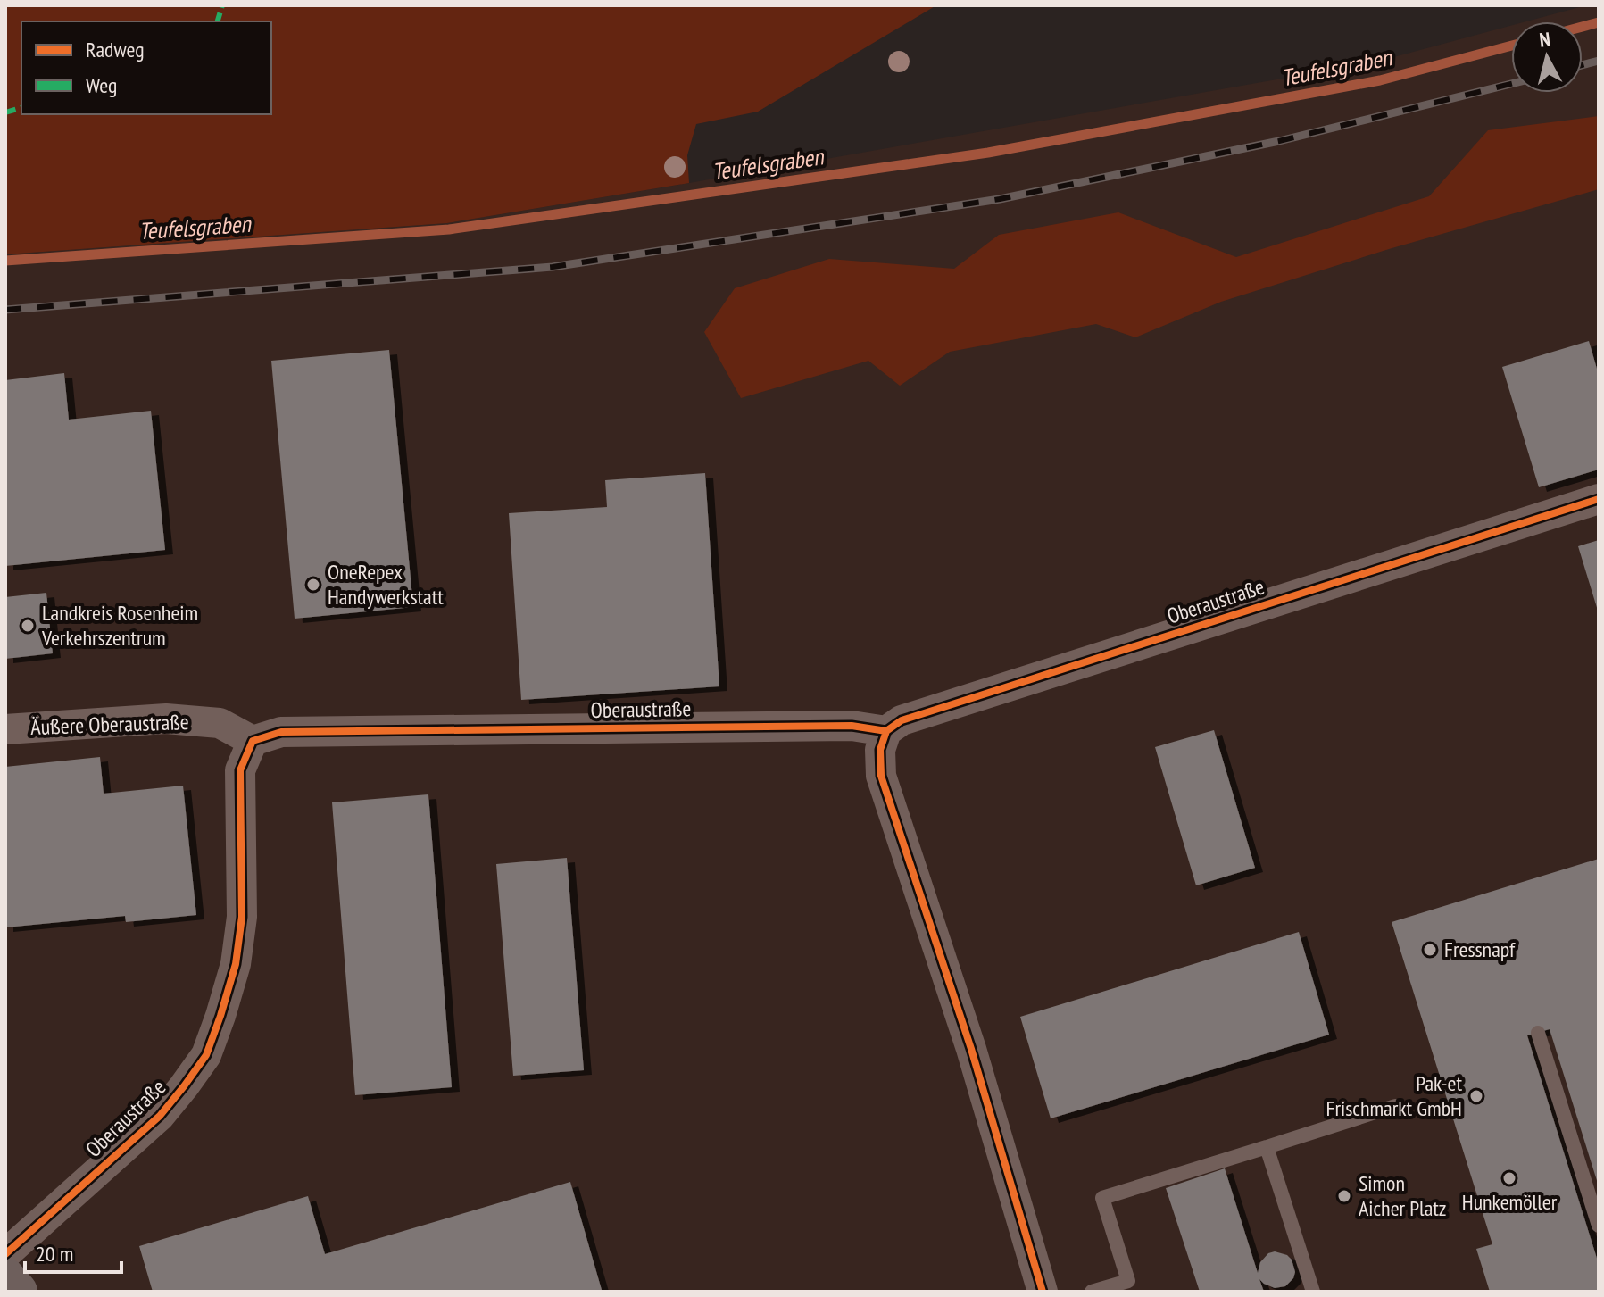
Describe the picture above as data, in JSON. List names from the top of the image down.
{
  "streets": {
    "street": ["Oberaustraße", "Äußere Oberaustraße"]
  },
  "crossings": [
    ["Oberaustraße", "Äußere Oberaustraße"]
  ],
  "water": ["Teufelsgraben"],
  "places": [
    "OneRepex Handywerkstatt",
    "Landkreis Rosenheim Verkehrszentrum",
    "Fressnapf",
    "Pak-et Frischmarkt GmbH",
    "Hunkemöller",
    "Simon Aicher Platz"
  ],
  "legend": ["Radweg", "Weg"],
  "scale_bar": "20 m",
  "north": "top"
}
